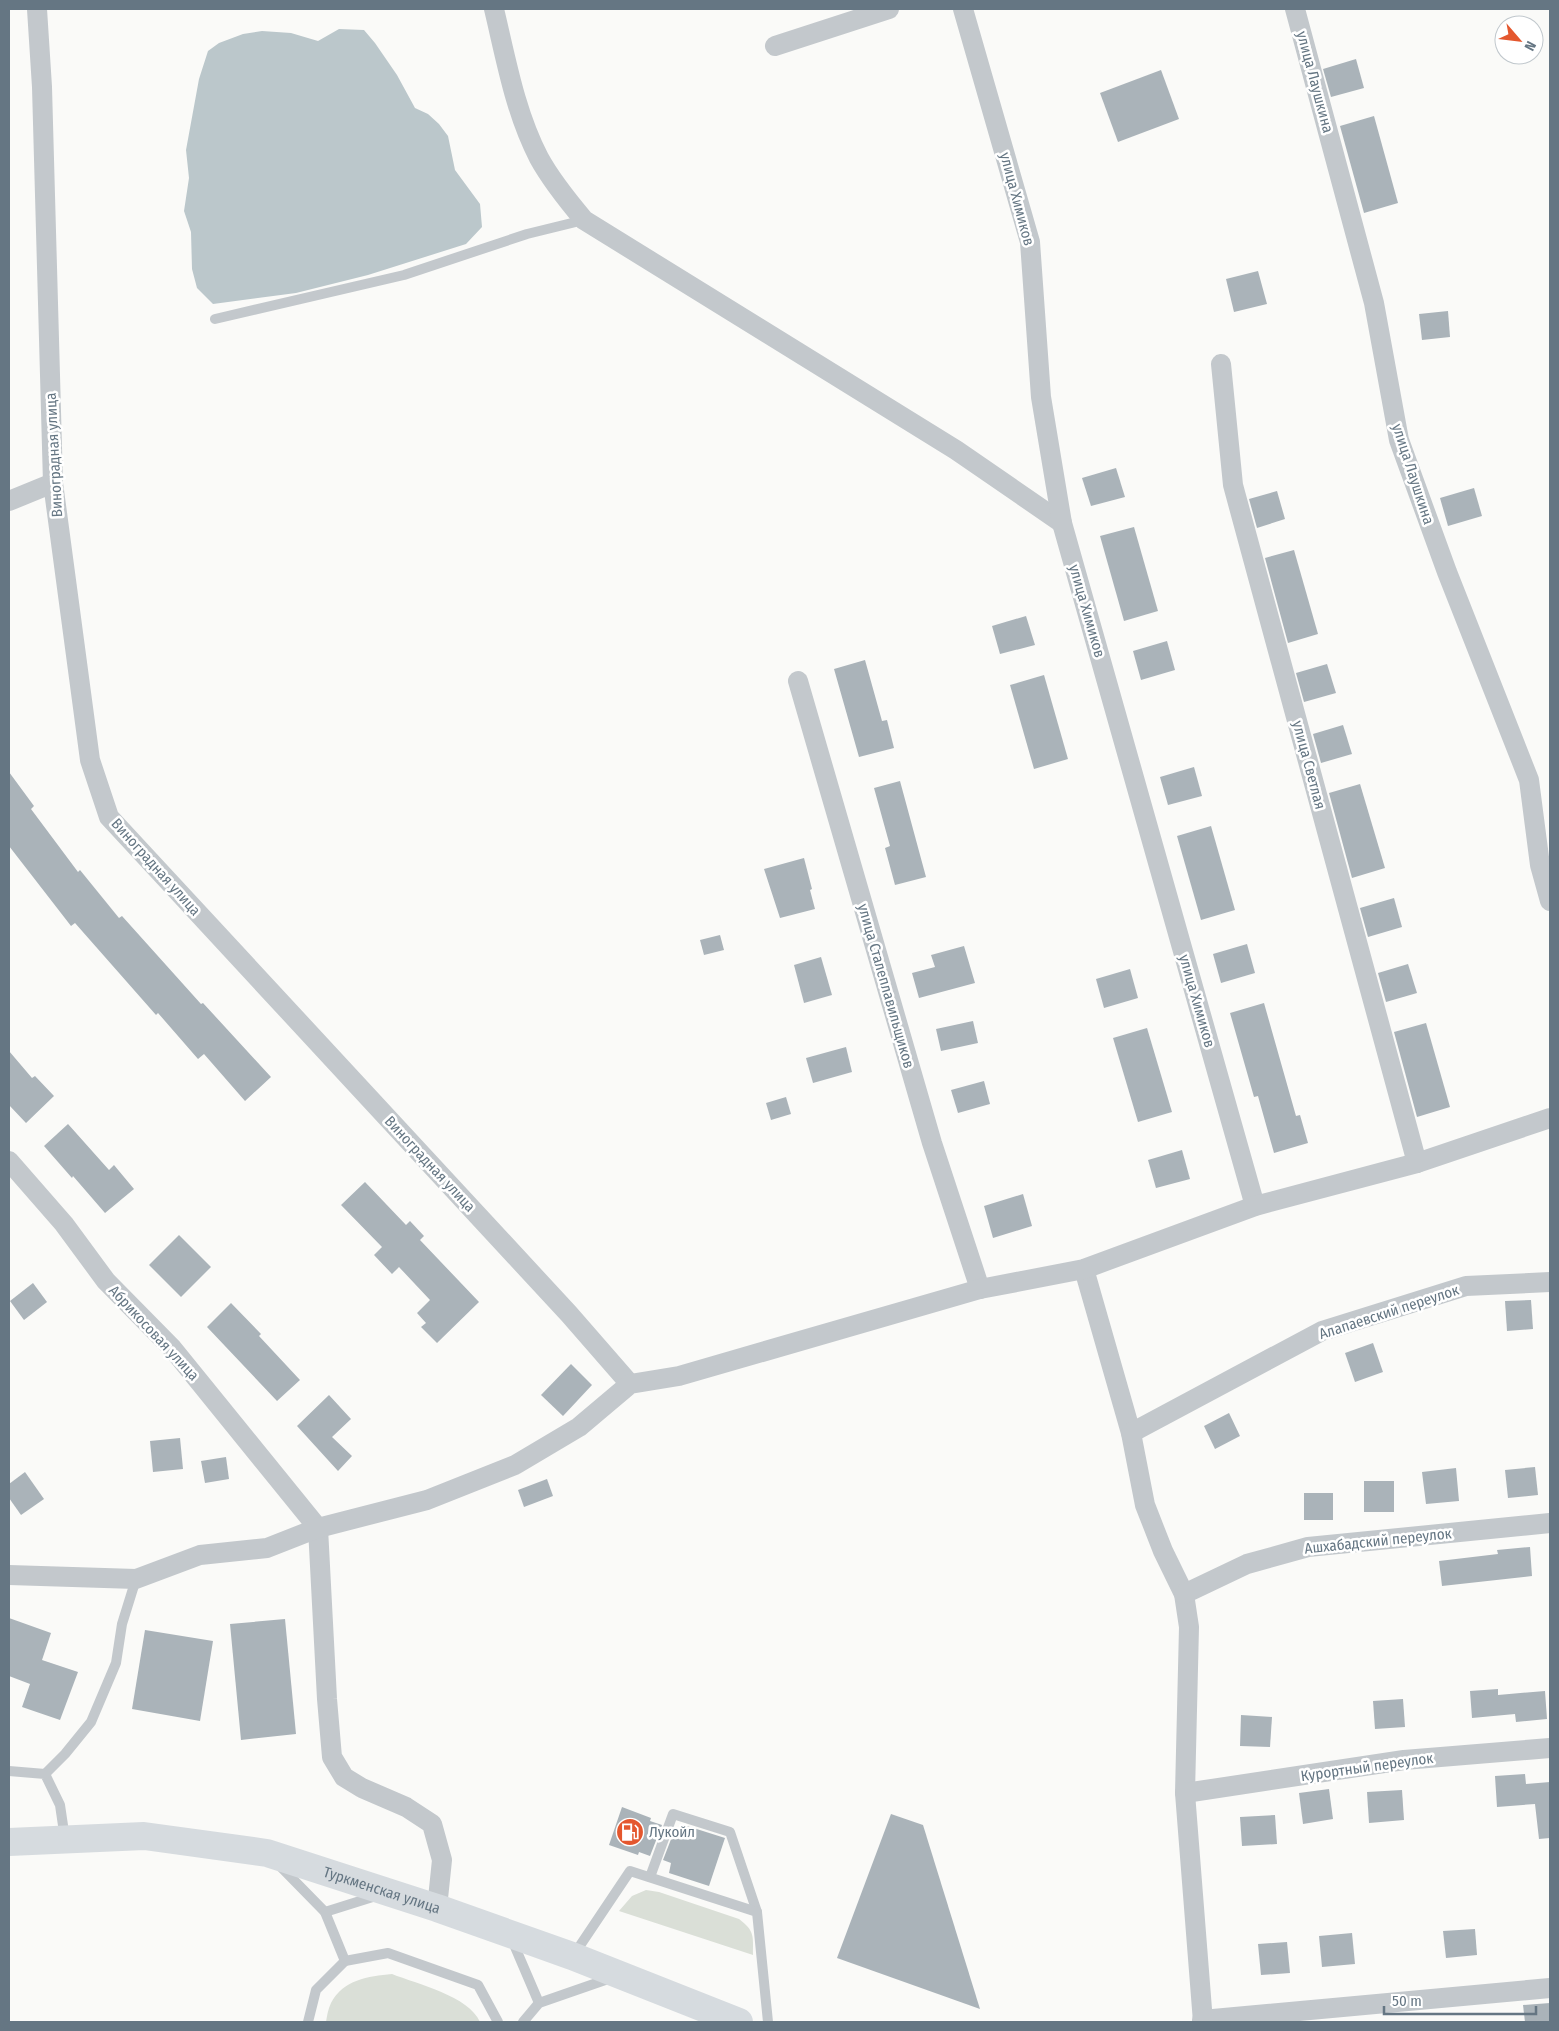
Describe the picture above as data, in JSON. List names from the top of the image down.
{
  "streets": {
    "main road": ["Туркменская улица"],
    "street": [
      "улица Лаушкина",
      "улица Химиков",
      "Виноградная улица",
      "улица Светлая",
      "улица Сталеплавильщиков",
      "Алапаевский переулок",
      "Абрикосовая улица",
      "Ашхабадский переулок",
      "Курортный переулок"
    ]
  },
  "places": {
    "fuel station": ["Лукойл"]
  },
  "scale_bar": "50 m",
  "north": "bottom right"
}
